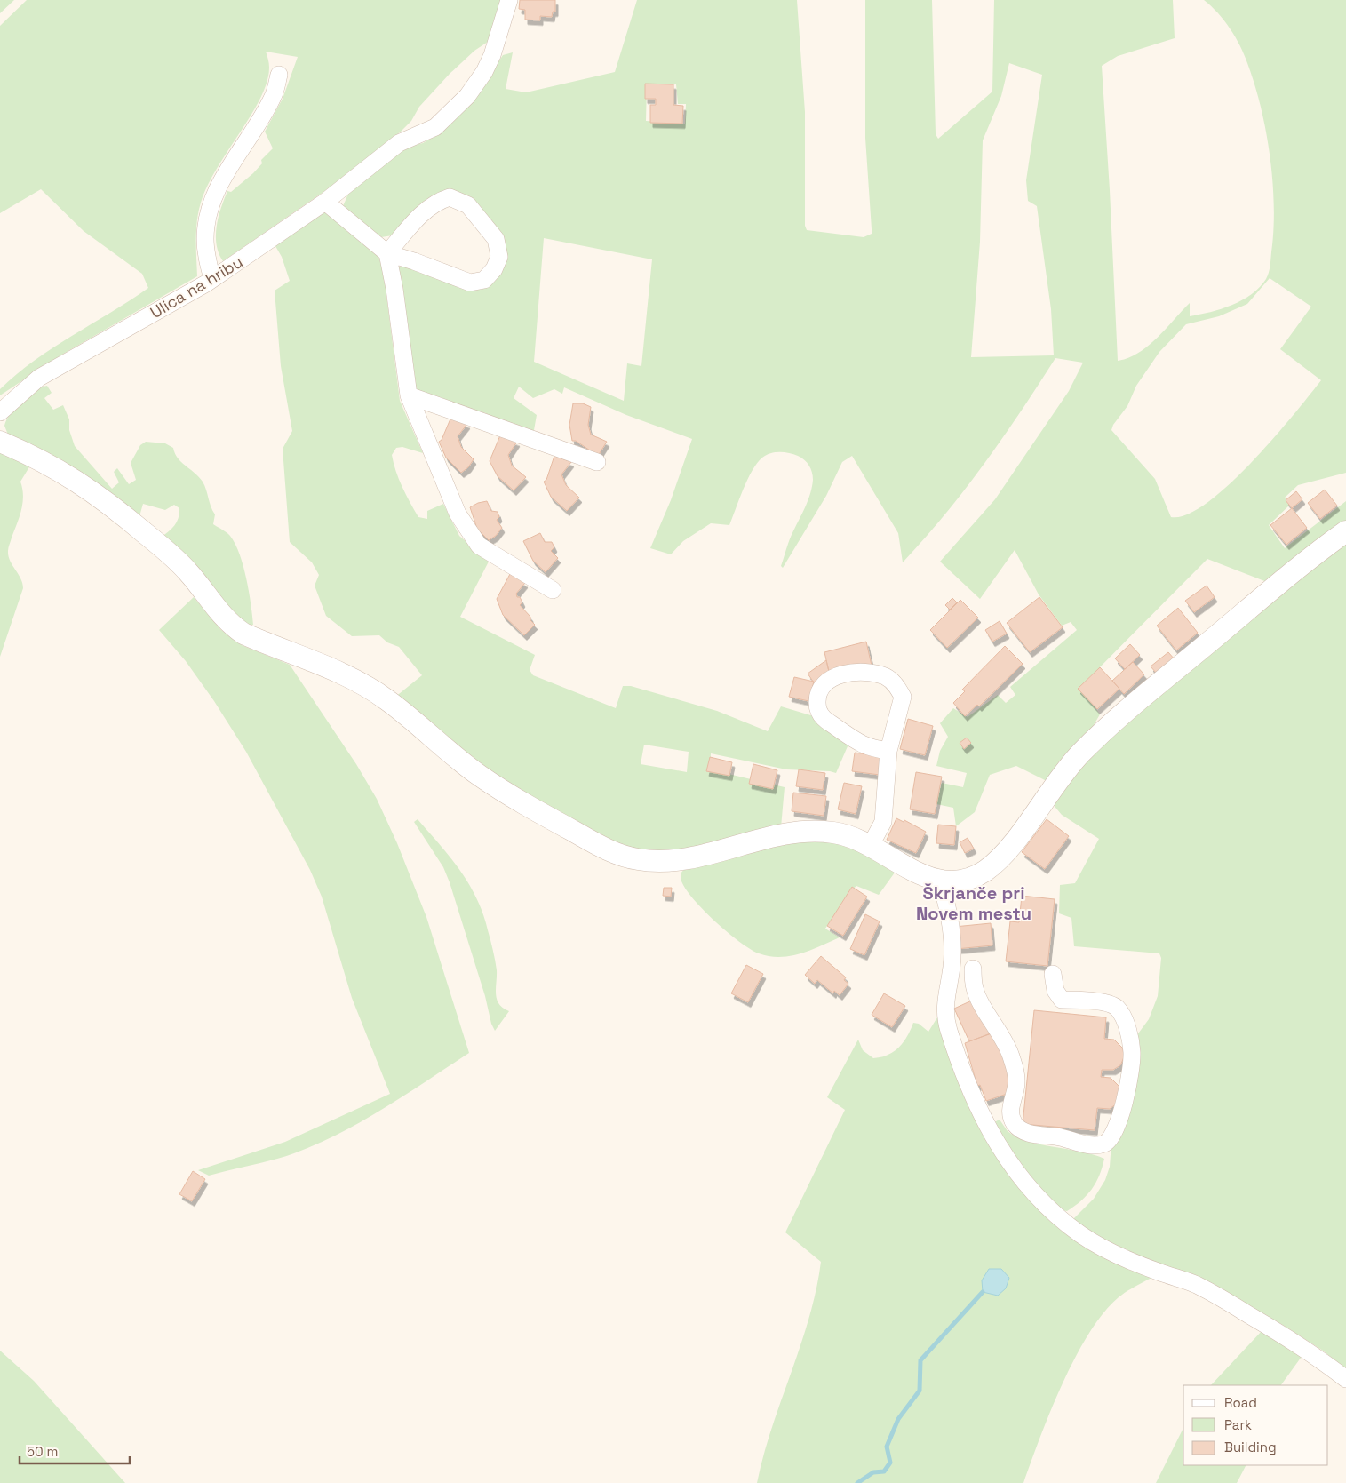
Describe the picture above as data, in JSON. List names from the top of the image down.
{
  "streets": {
    "street": ["Ulica na hribu"]
  },
  "districts": ["Škrjanče pri Novem mestu"],
  "legend": ["Road", "Park", "Building"],
  "scale_bar": "50 m"
}
